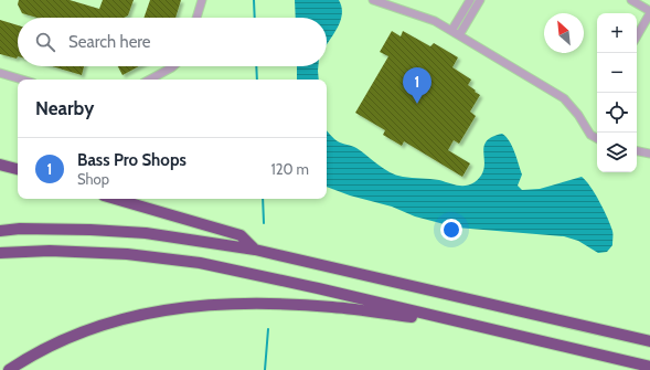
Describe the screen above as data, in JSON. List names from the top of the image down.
{
  "north": "top left",
  "page": {
    "map_buttons": ["+", "−"],
    "search": "Search here",
    "pins": "1",
    "heading": "Nearby",
    "list": [
      {
        "mark": "1",
        "name": "Bass Pro Shops",
        "note": "Shop",
        "value": "120 m"
      }
    ]
  }
}
